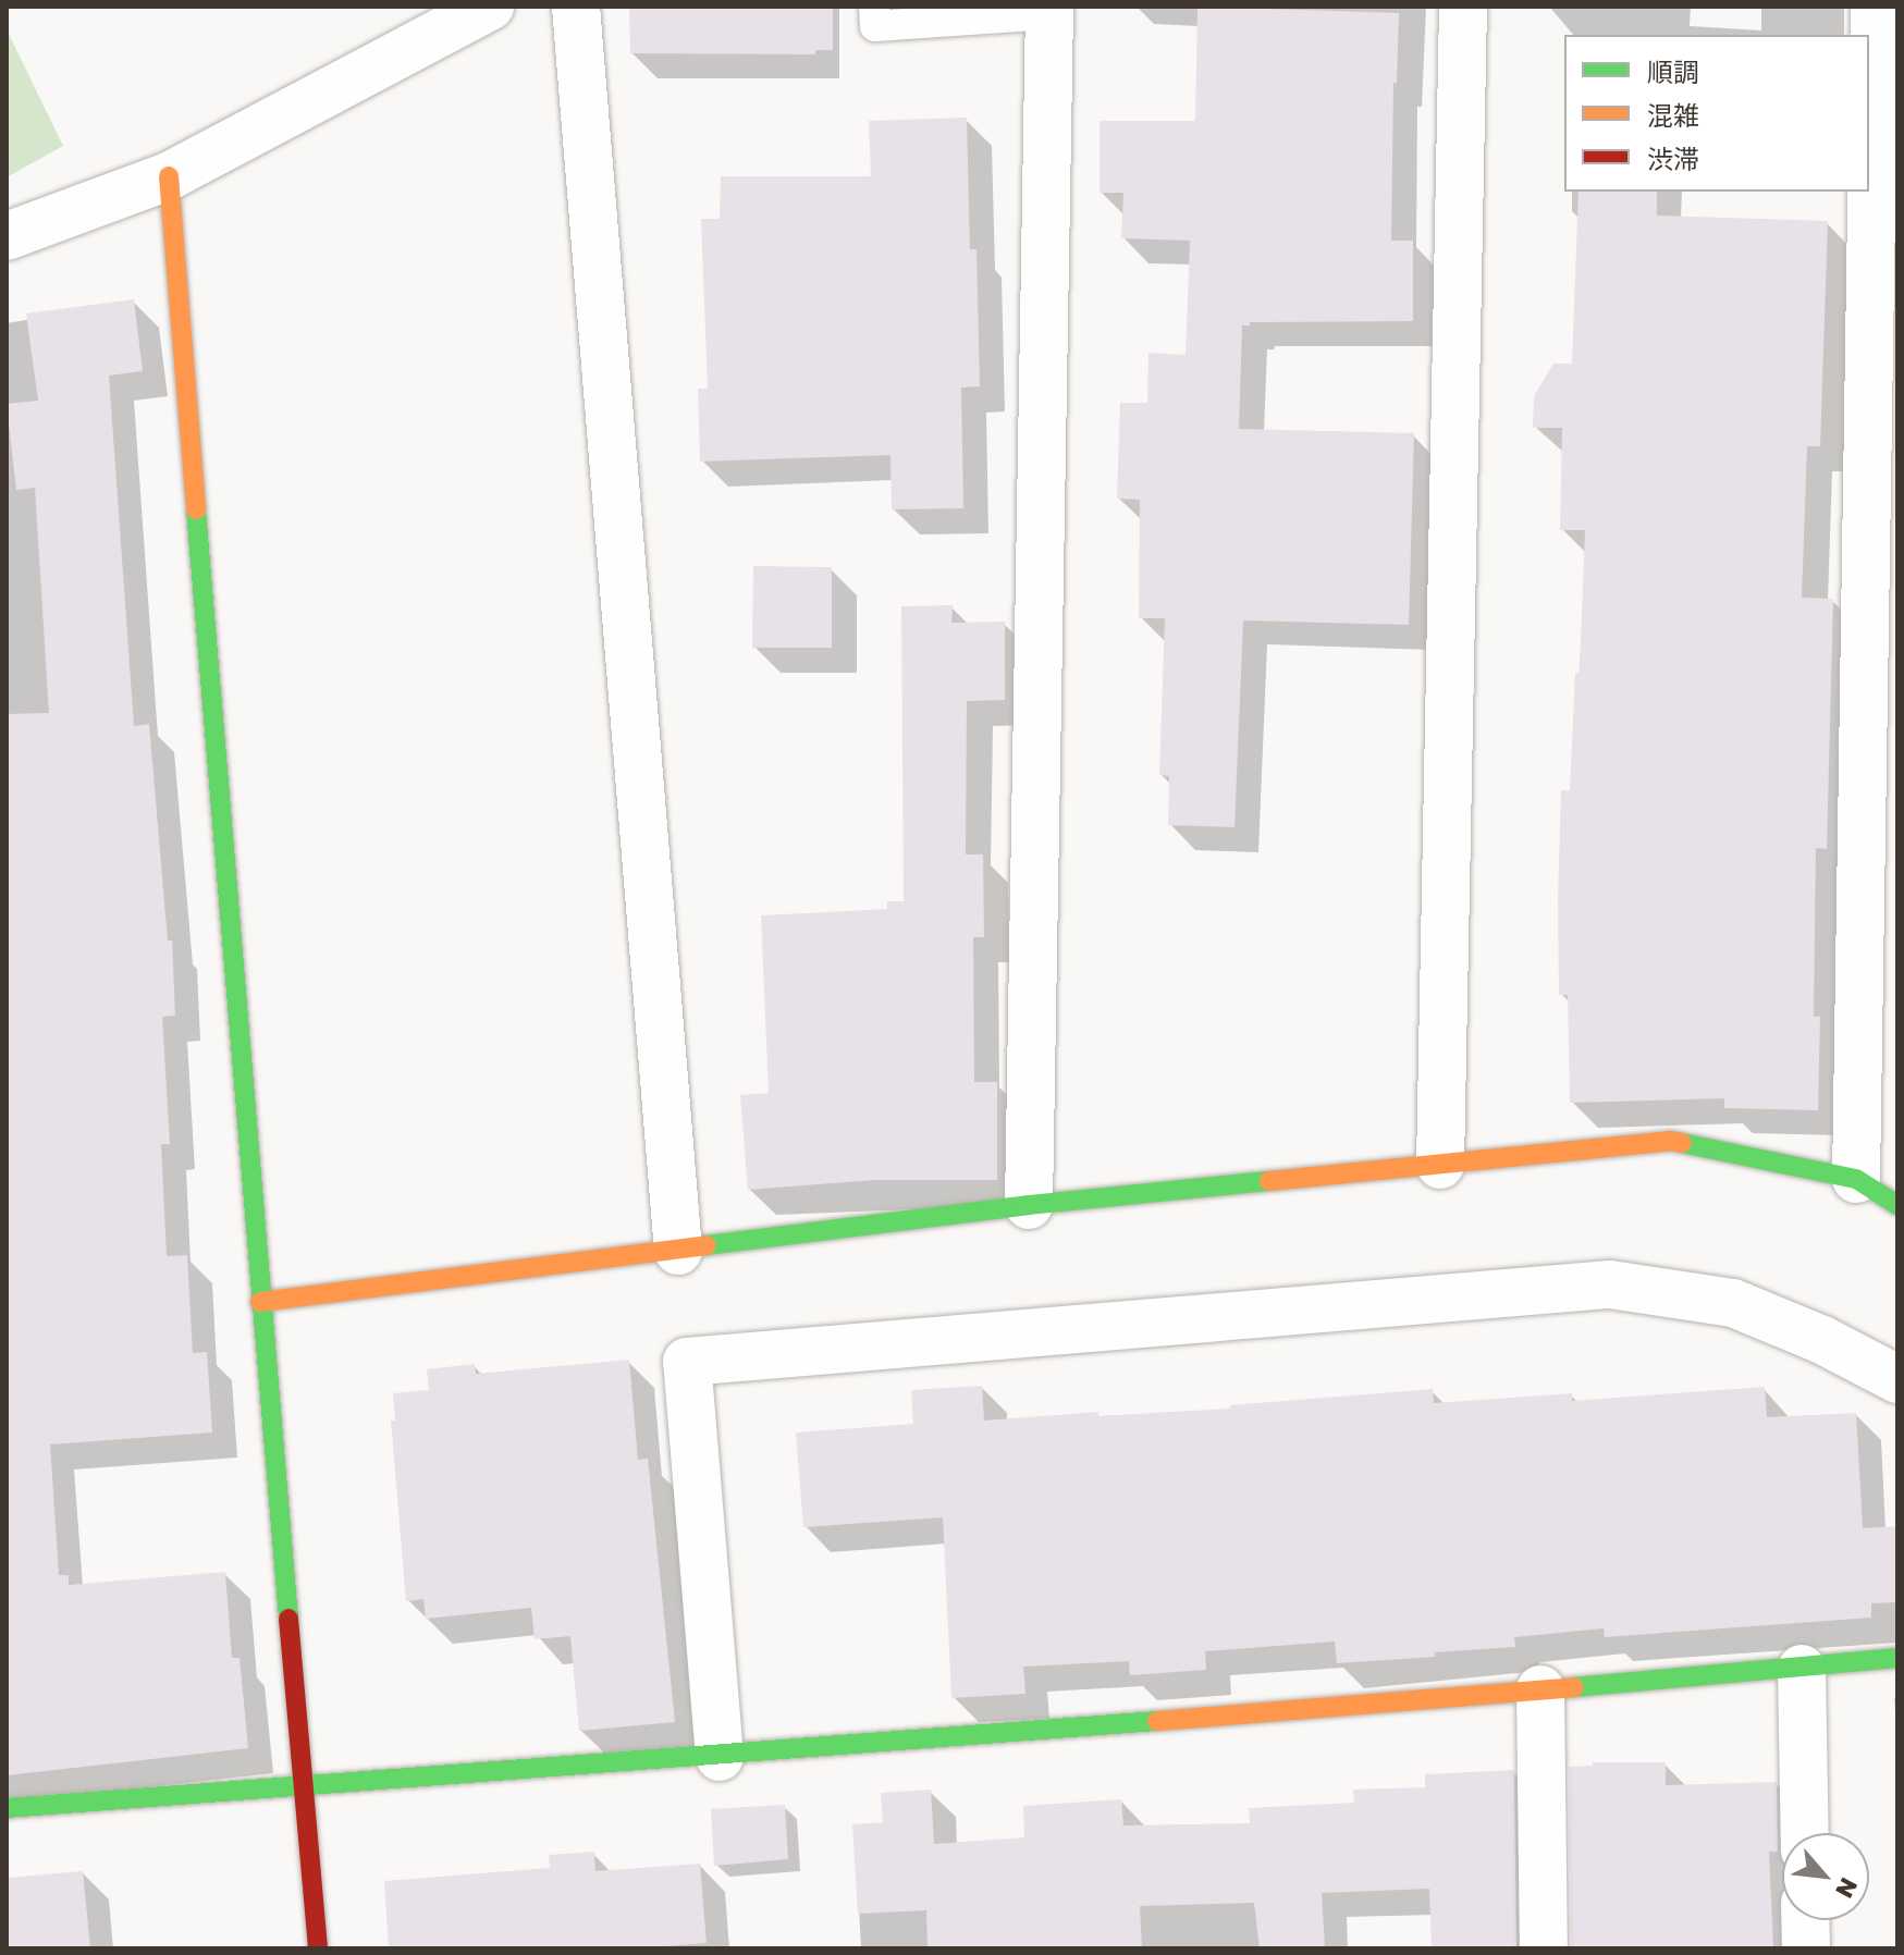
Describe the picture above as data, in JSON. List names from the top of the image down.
{
  "legend": ["順調", "混雑", "渋滞"],
  "north": "bottom right"
}
